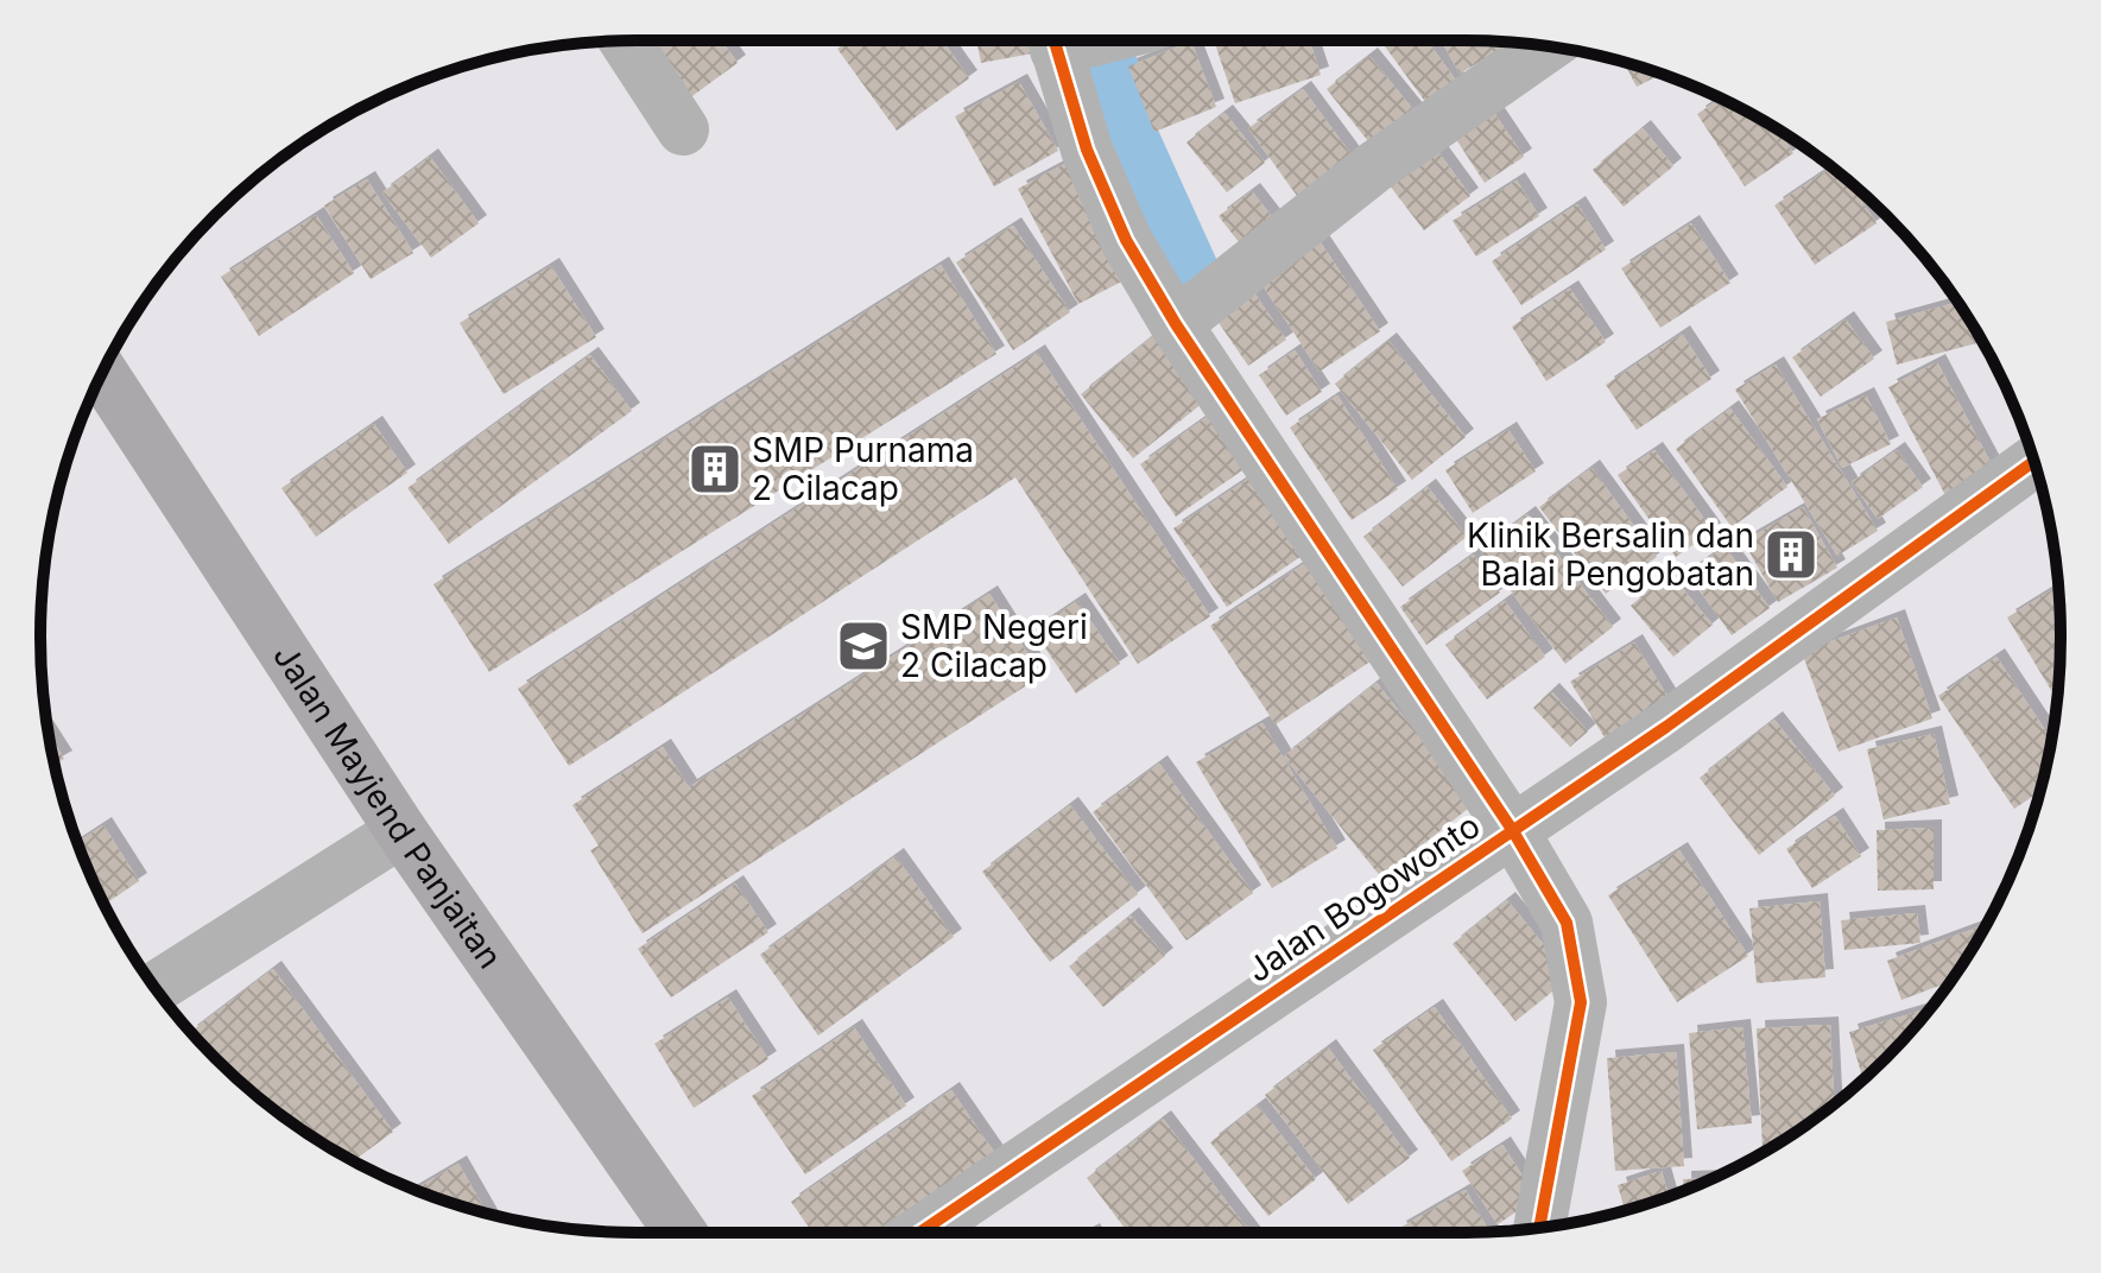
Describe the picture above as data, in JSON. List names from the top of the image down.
{
  "streets": {
    "highway": ["Jalan Mayjend Panjaitan"],
    "street": ["Jalan Bogowonto"]
  },
  "places": {
    "building": ["SMP Purnama 2 Cilacap", "Klinik Bersalin dan Balai Pengobatan"],
    "school or university": ["SMP Negeri 2 Cilacap"]
  }
}
